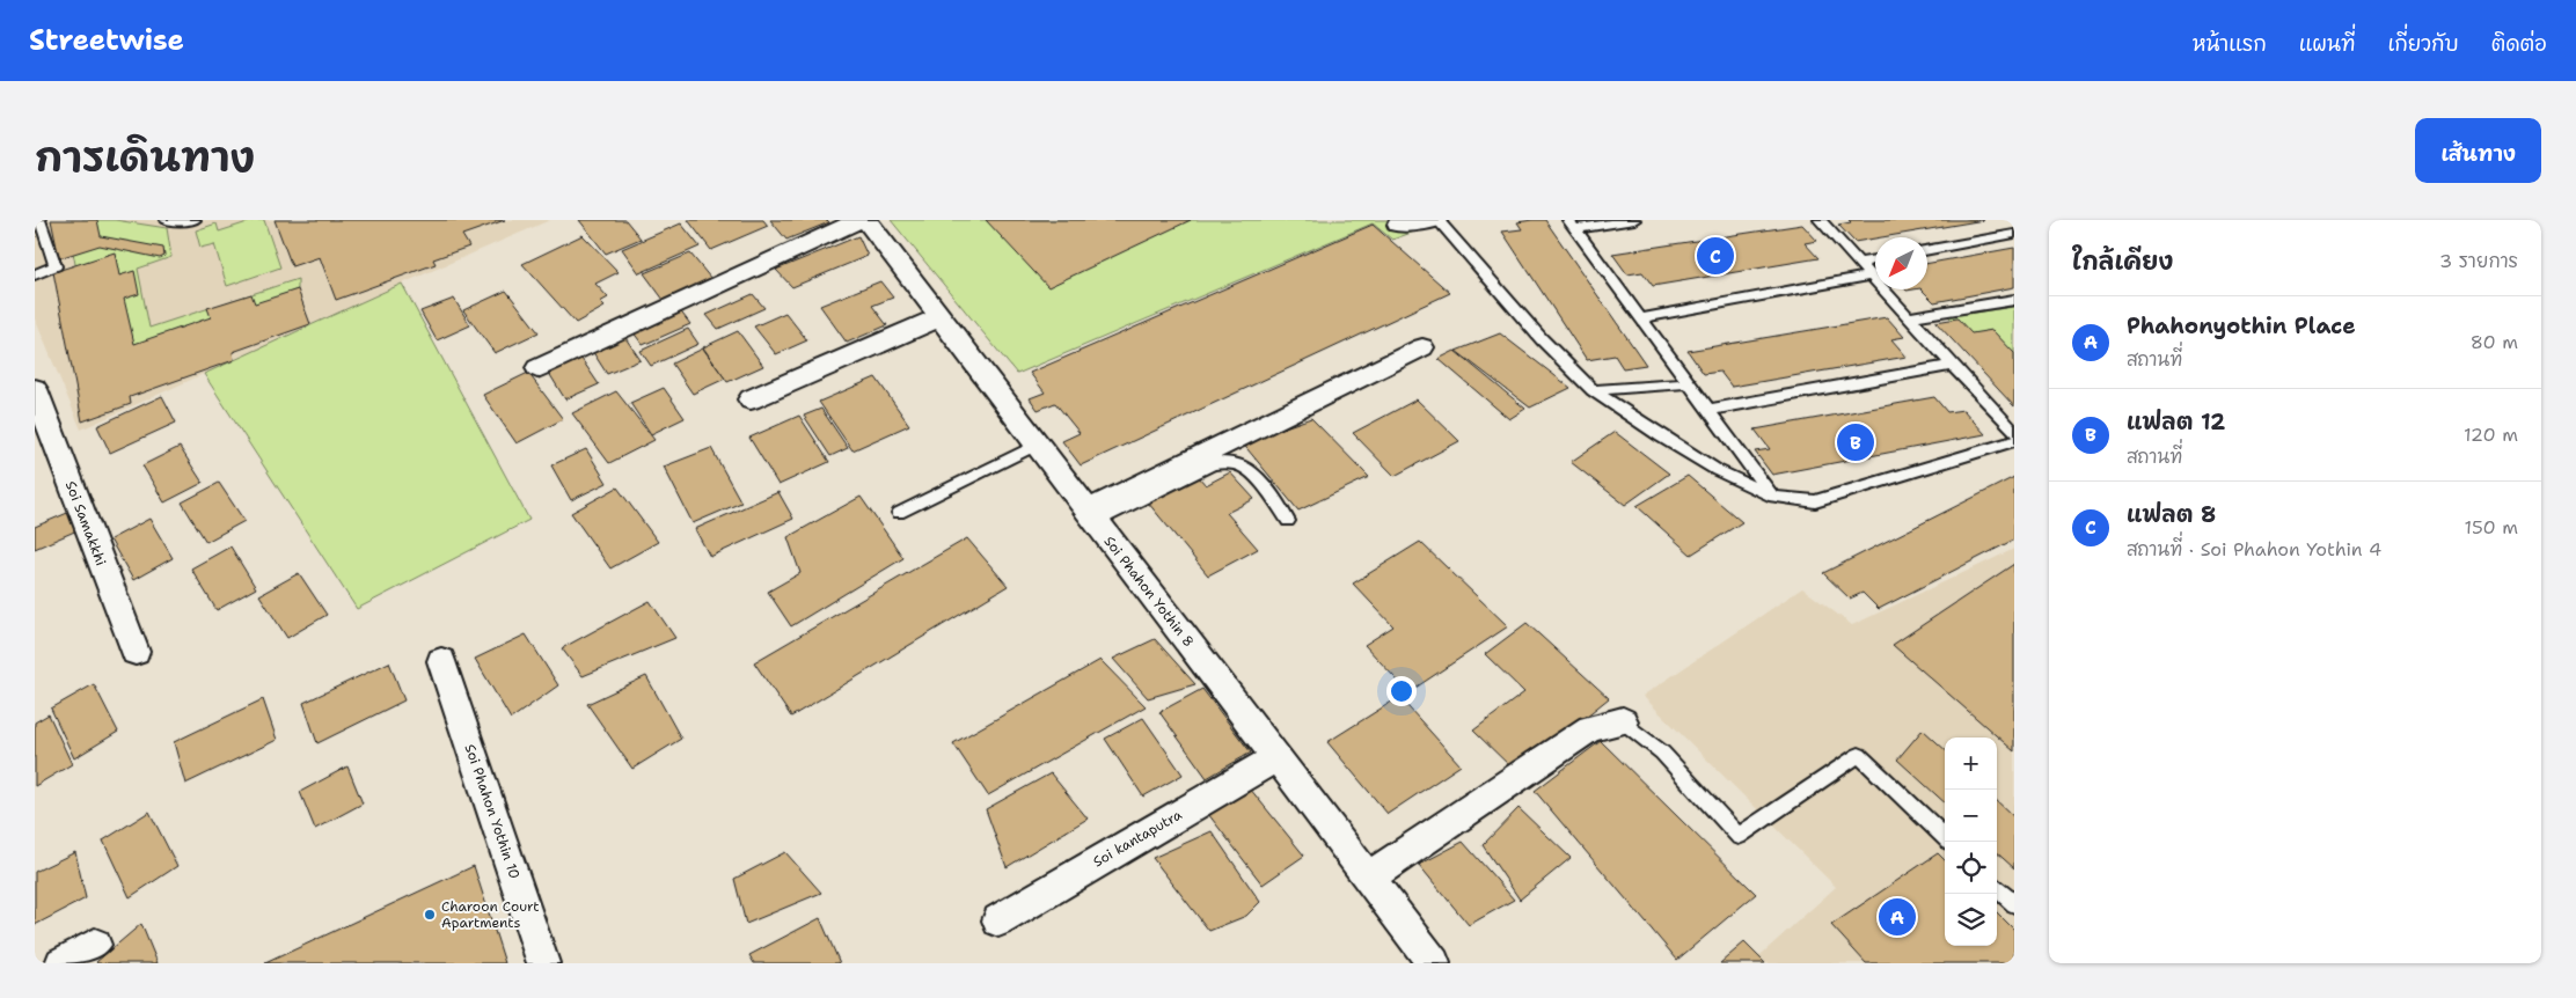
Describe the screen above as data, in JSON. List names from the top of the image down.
{
  "streets": {
    "street": [
      "Soi Samakkhi",
      "Soi Phahon Yothin 8",
      "Soi Phahon Yothin 10",
      "Soi kantaputra"
    ]
  },
  "crossings": [
    ["Soi Phahon Yothin 8", "Soi kantaputra"]
  ],
  "places": ["Charoon Court Apartments"],
  "north": "bottom left",
  "page": {
    "header": "Streetwise",
    "nav": [
      "หน้าแรก",
      "แผนที่",
      "เกี่ยวกับ",
      "ติดต่อ"
    ],
    "title": "การเดินทาง",
    "buttons": "เส้นทาง",
    "heading": ["ใกล้เคียง", "3 รายการ"],
    "pins": ["C", "B", "A"],
    "list": [
      {
        "mark": "A",
        "name": "Phahonyothin Place",
        "note": "สถานที่",
        "value": "80 m"
      },
      {
        "mark": "B",
        "name": "แฟลต 12",
        "note": "สถานที่",
        "value": "120 m"
      },
      {
        "mark": "C",
        "name": "แฟลต 8",
        "note": "สถานที่ · Soi Phahon Yothin 4",
        "value": "150 m"
      }
    ],
    "map_buttons": ["+", "−"]
  }
}
